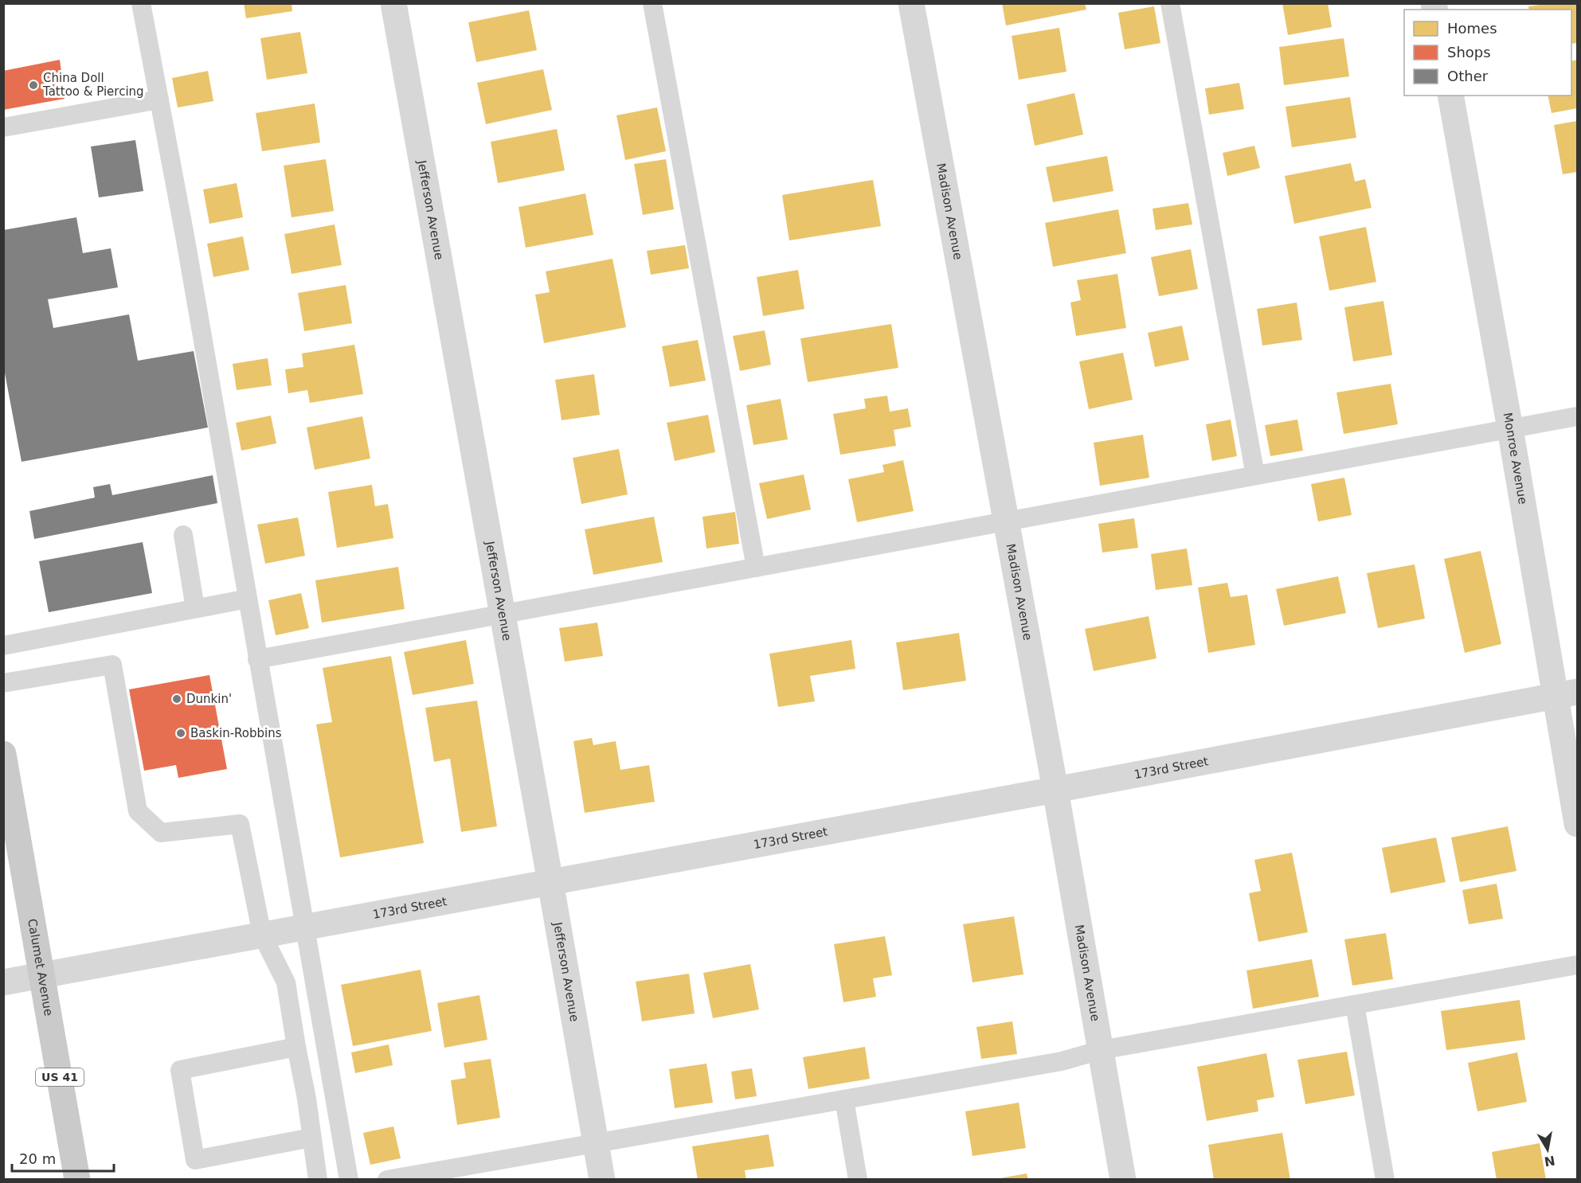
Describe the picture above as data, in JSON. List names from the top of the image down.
{
  "streets": {
    "main road": ["Calumet Avenue", "US 41"],
    "street": [
      "Jefferson Avenue",
      "Madison Avenue",
      "Monroe Avenue",
      "173rd Street"
    ]
  },
  "crossings": [
    ["Jefferson Avenue", "173rd Street"],
    ["Madison Avenue", "173rd Street"],
    ["Monroe Avenue", "173rd Street"],
    ["173rd Street", "Calumet Avenue"]
  ],
  "places": ["China Doll Tattoo & Piercing", "Dunkin'", "Baskin-Robbins"],
  "legend": ["Homes", "Shops", "Other"],
  "scale_bar": "20 m",
  "north": "bottom"
}
